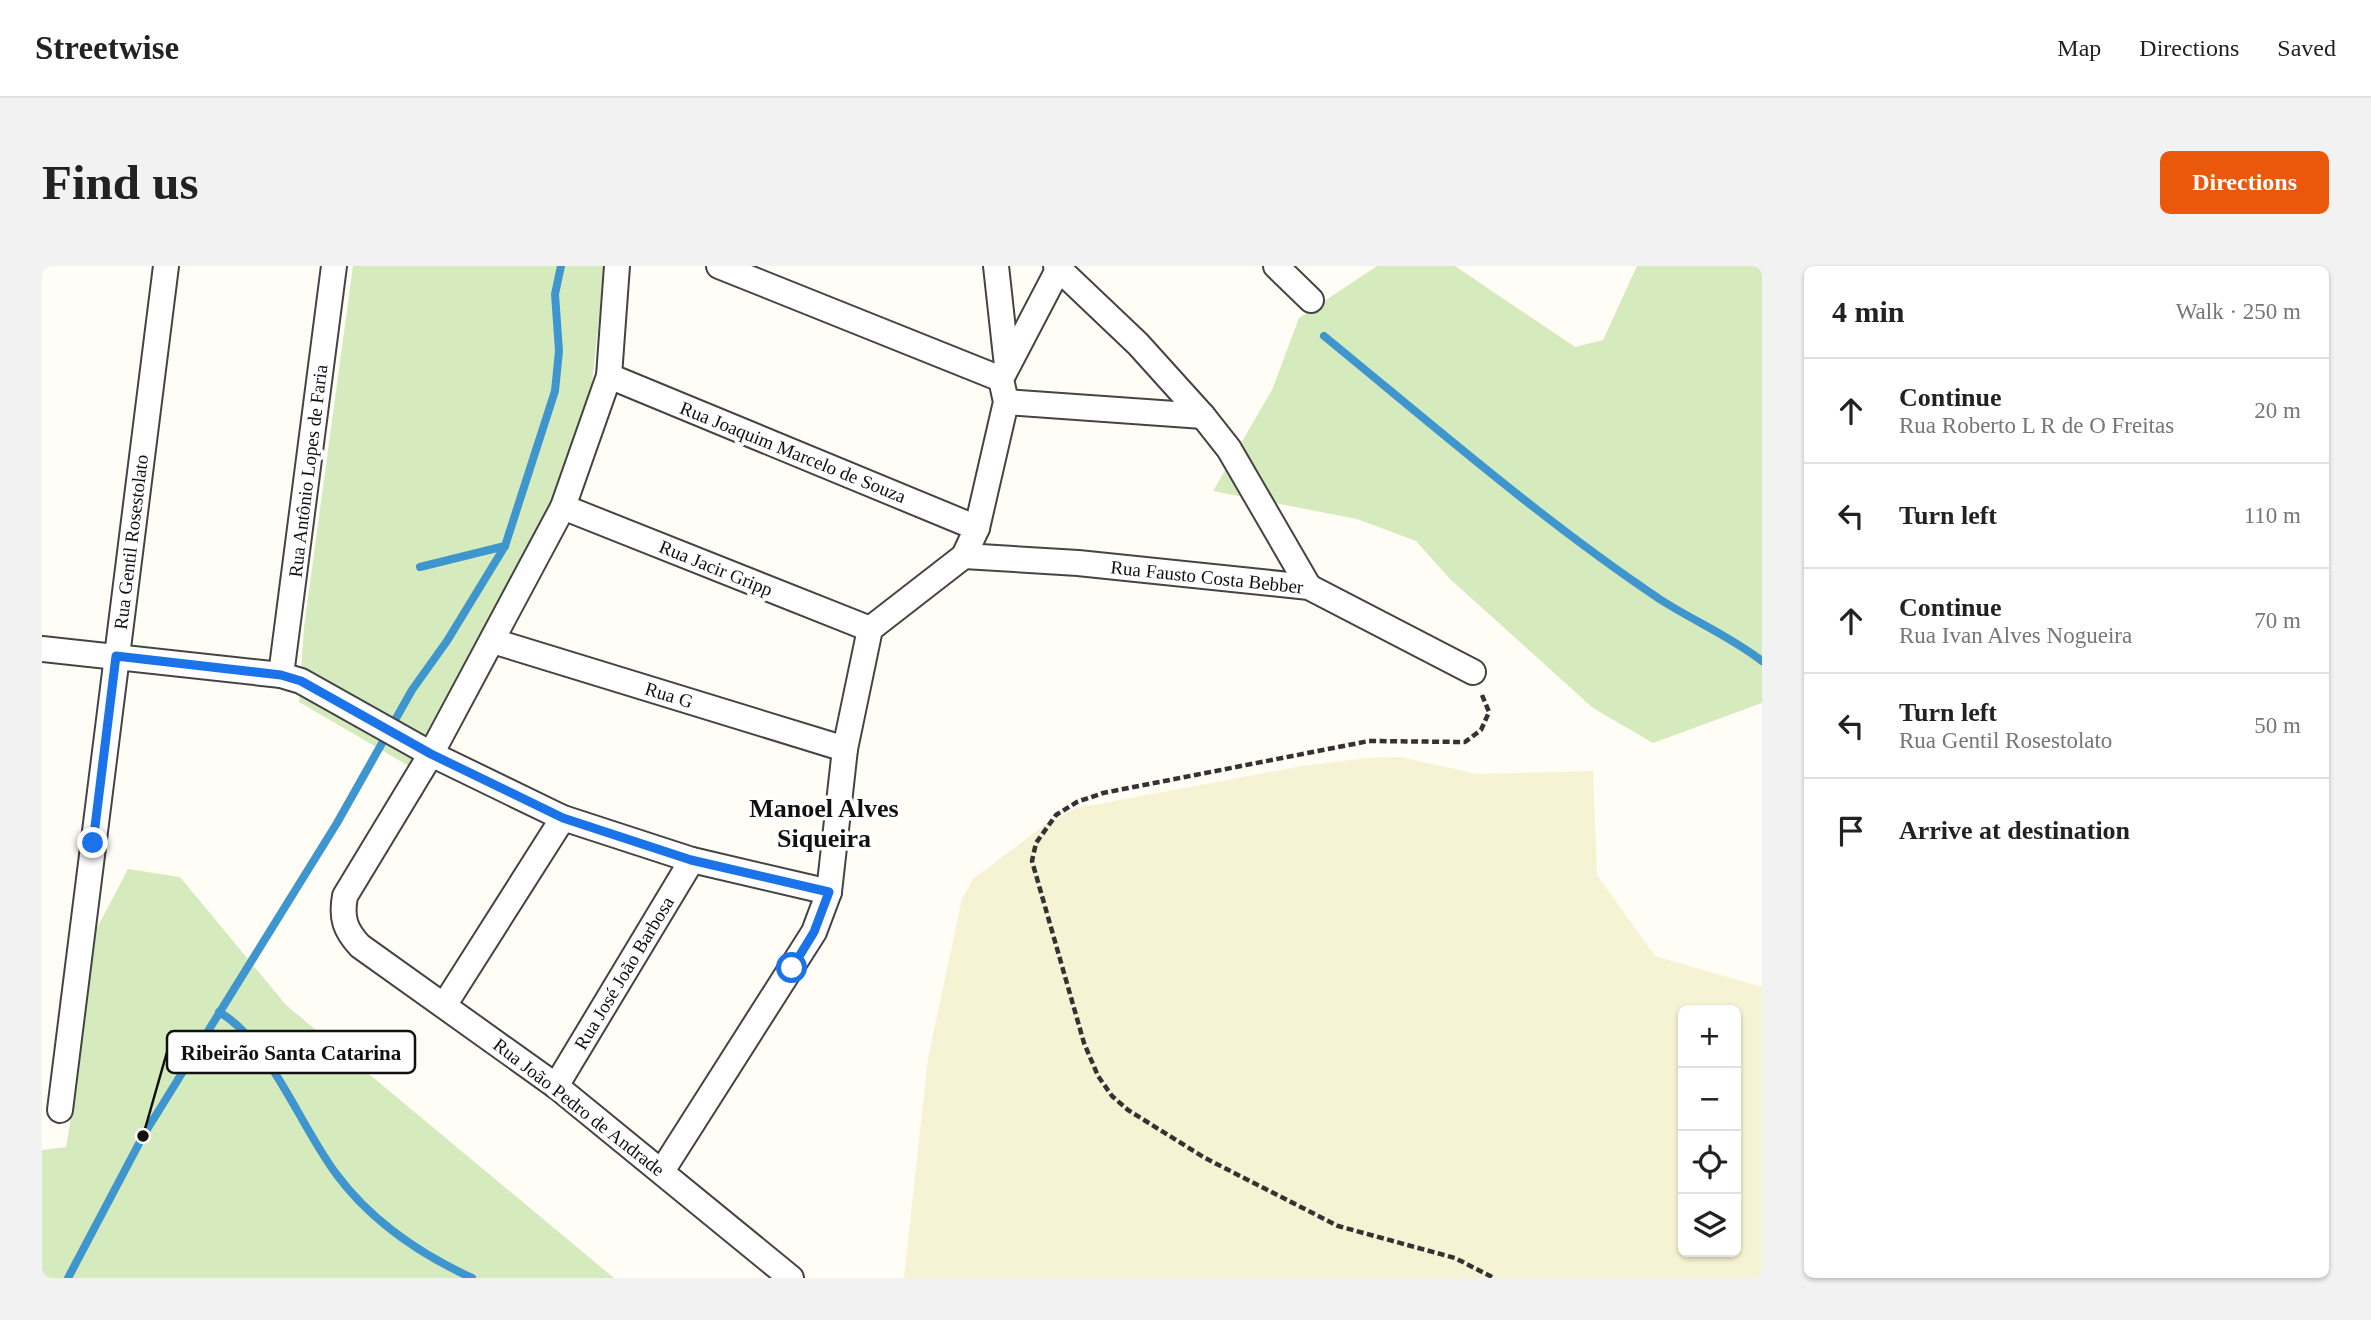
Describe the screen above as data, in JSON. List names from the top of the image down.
{
  "streets": {
    "street": [
      "Rua Joaquim Marcelo de Souza",
      "Rua Antônio Lopes de Faria",
      "Rua Gentil Rosestolato",
      "Rua Jacir Gripp",
      "Rua Fausto Costa Bebber",
      "Rua G",
      "Rua José João Barbosa",
      "Rua João Pedro de Andrade"
    ]
  },
  "crossings": [
    ["Rua José João Barbosa", "Rua João Pedro de Andrade"]
  ],
  "districts": ["Manoel Alves Siqueira"],
  "places": ["Ribeirão Santa Catarina"],
  "page": {
    "header": "Streetwise",
    "nav": ["Map", "Directions", "Saved"],
    "buttons": "Directions",
    "title": "Find us",
    "heading": ["4 min", "Walk · 250 m"],
    "list": [
      ["Continue", "Rua Roberto L R de O Freitas", "20 m"],
      ["Turn left", "110 m"],
      ["Continue", "Rua Ivan Alves Nogueira", "70 m"],
      ["Turn left", "Rua Gentil Rosestolato", "50 m"],
      "Arrive at destination"
    ],
    "map_buttons": ["+", "−"]
  }
}
